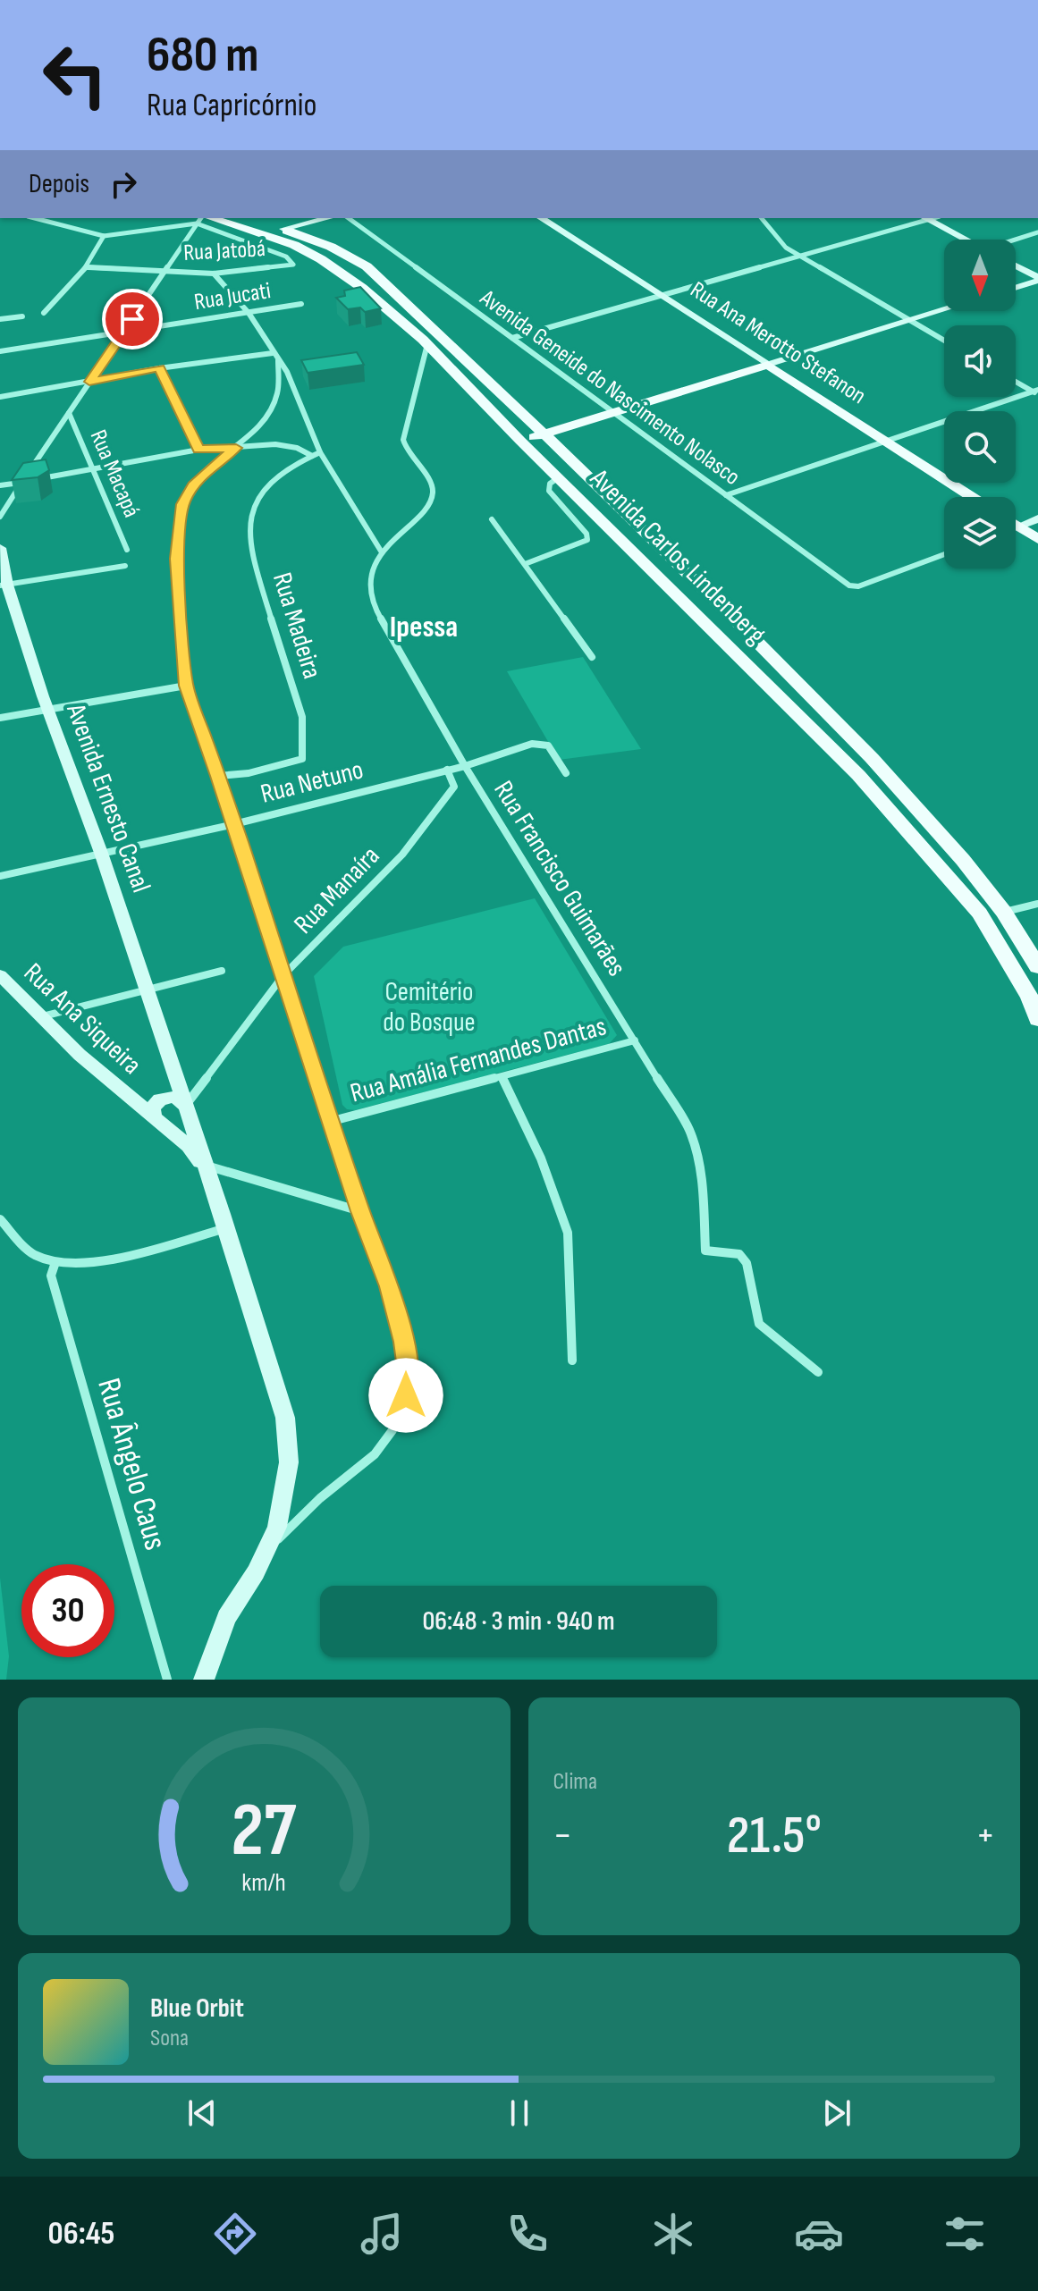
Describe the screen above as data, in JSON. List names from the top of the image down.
{
  "streets": {
    "main road": ["Rua Ana Merotto Stefanon", "Avenida Carlos Lindenberg"],
    "street": [
      "Rua Jatobá",
      "Rua Jucati",
      "Avenida Geneide do Nascimento Nolasco",
      "Rua Macapá",
      "Rua Madeira",
      "Rua Netuno",
      "Avenida Ernesto Canal",
      "Rua Francisco Guimarães",
      "Rua Manaíra",
      "Rua Ana Siqueira",
      "Rua Amália Fernandes Dantas",
      "Rua Ângelo Caus"
    ]
  },
  "crossings": [
    ["Rua Jatobá", "Avenida Carlos Lindenberg"],
    ["Rua Netuno", "Avenida Ernesto Canal"],
    ["Rua Netuno", "Rua Francisco Guimarães"],
    ["Rua Netuno", "Rua Manaíra"],
    ["Avenida Ernesto Canal", "Rua Manaíra"],
    ["Avenida Ernesto Canal", "Rua Ana Siqueira"],
    ["Rua Francisco Guimarães", "Rua Amália Fernandes Dantas"]
  ],
  "districts": ["Ipessa"],
  "parks": ["Cemitério do Bosque"],
  "north": "bottom",
  "page": {
    "turn": ["680 m", "Rua Capricórnio"],
    "then": "Depois",
    "limit": "30",
    "trip": "06:48 · 3 min · 940 m",
    "tile": "Clima",
    "heat": ["−", "21.5°", "+"],
    "song": ["Blue Orbit", "Sona"],
    "tabs": "06:45",
    "gauge": ["27", "km/h"]
  }
}
